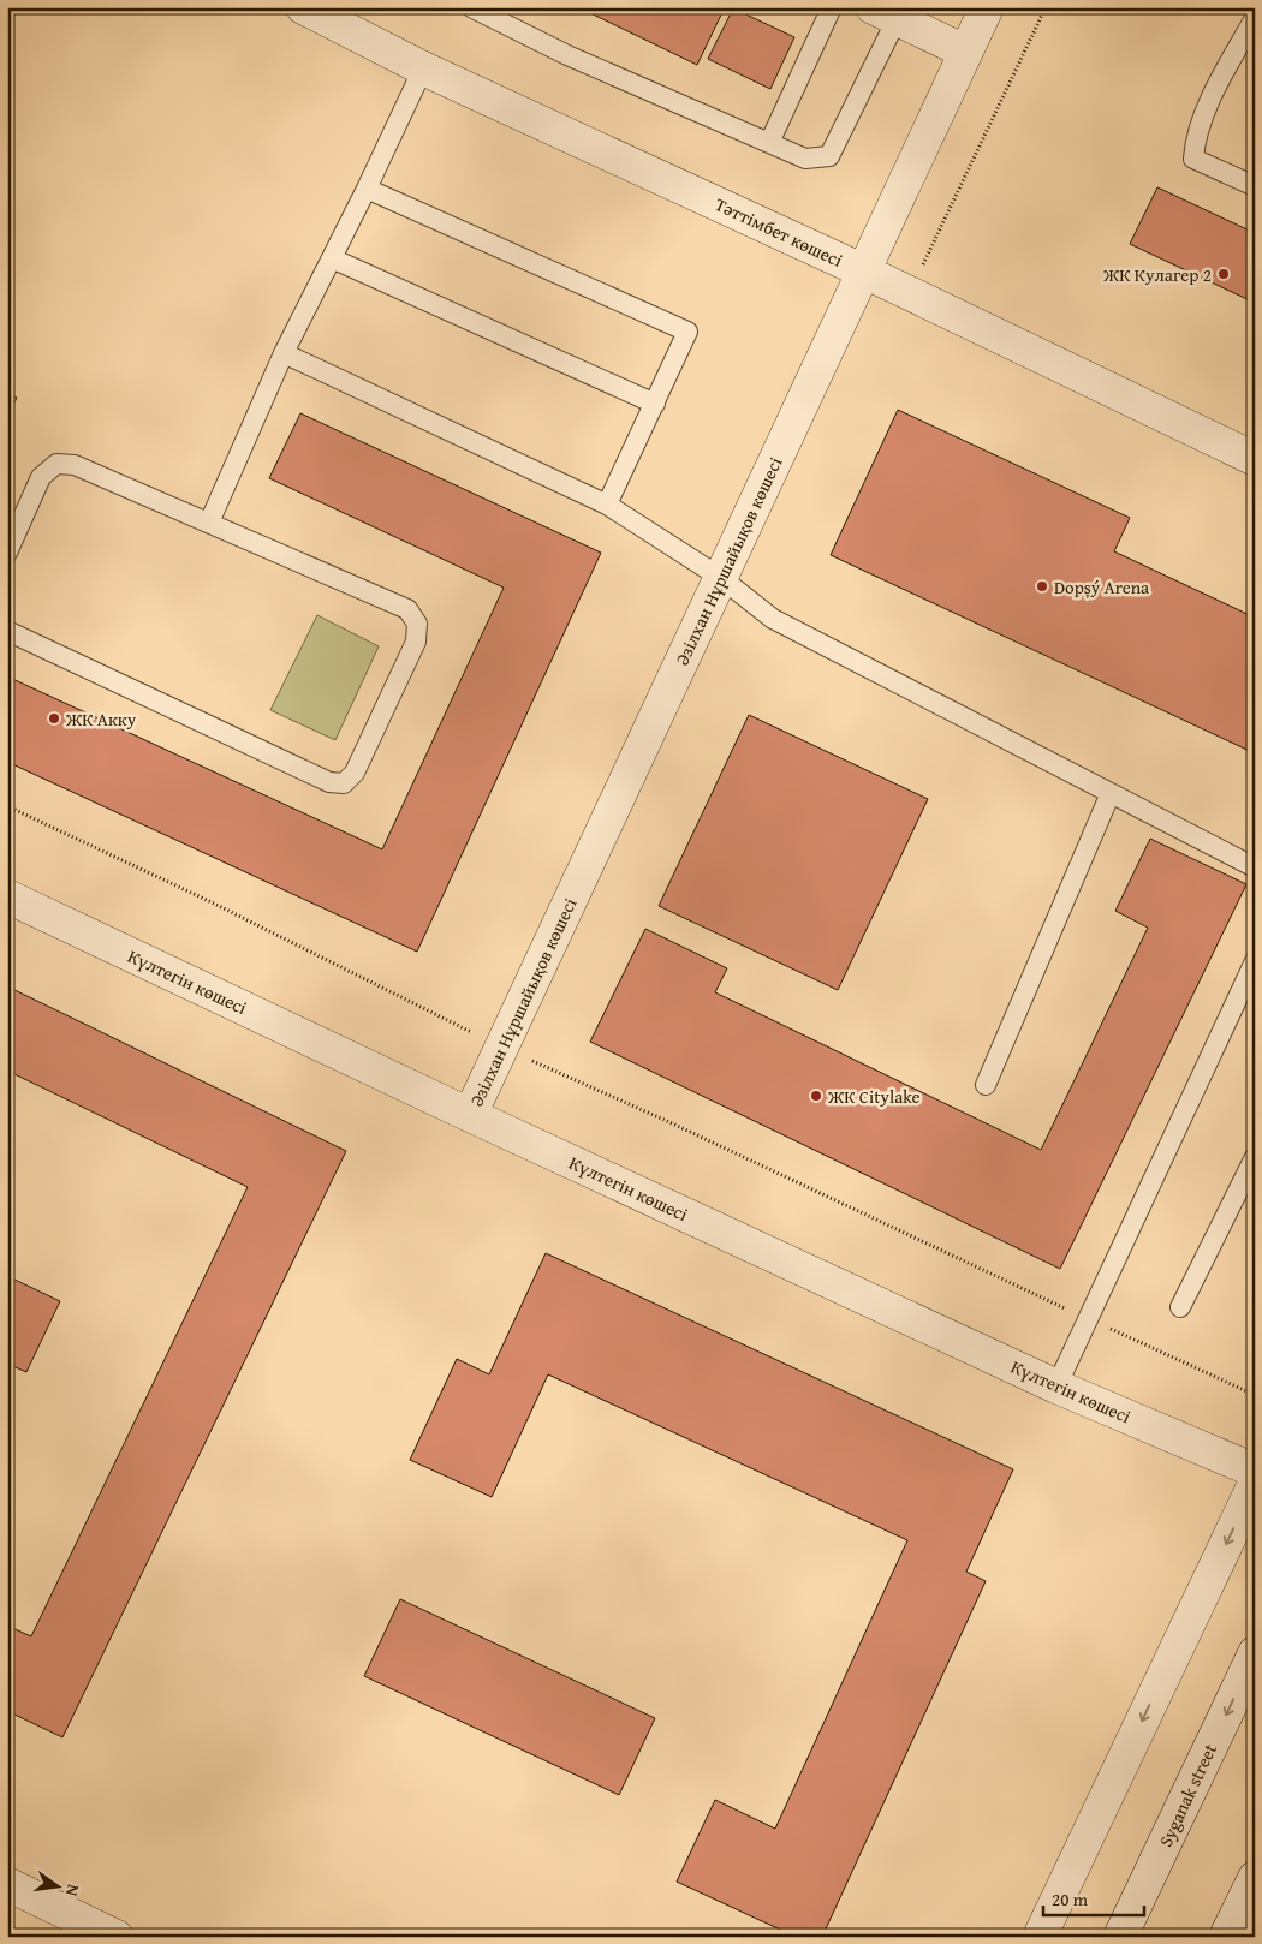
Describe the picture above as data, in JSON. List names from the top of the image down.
{
  "streets": {
    "street": [
      "Тәттімбет көшесі",
      "Әзілхан Нұршайықов көшесі",
      "Күлтегін көшесі",
      "Syganak street"
    ]
  },
  "crossings": [
    ["Тәттімбет көшесі", "Әзілхан Нұршайықов көшесі"],
    ["Әзілхан Нұршайықов көшесі", "Күлтегін көшесі"]
  ],
  "places": [
    "ЖК Кулагер 2",
    "Dopșý Arena",
    "ЖК Акку",
    "ЖК Citylake"
  ],
  "scale_bar": "20 m",
  "north": "right"
}
